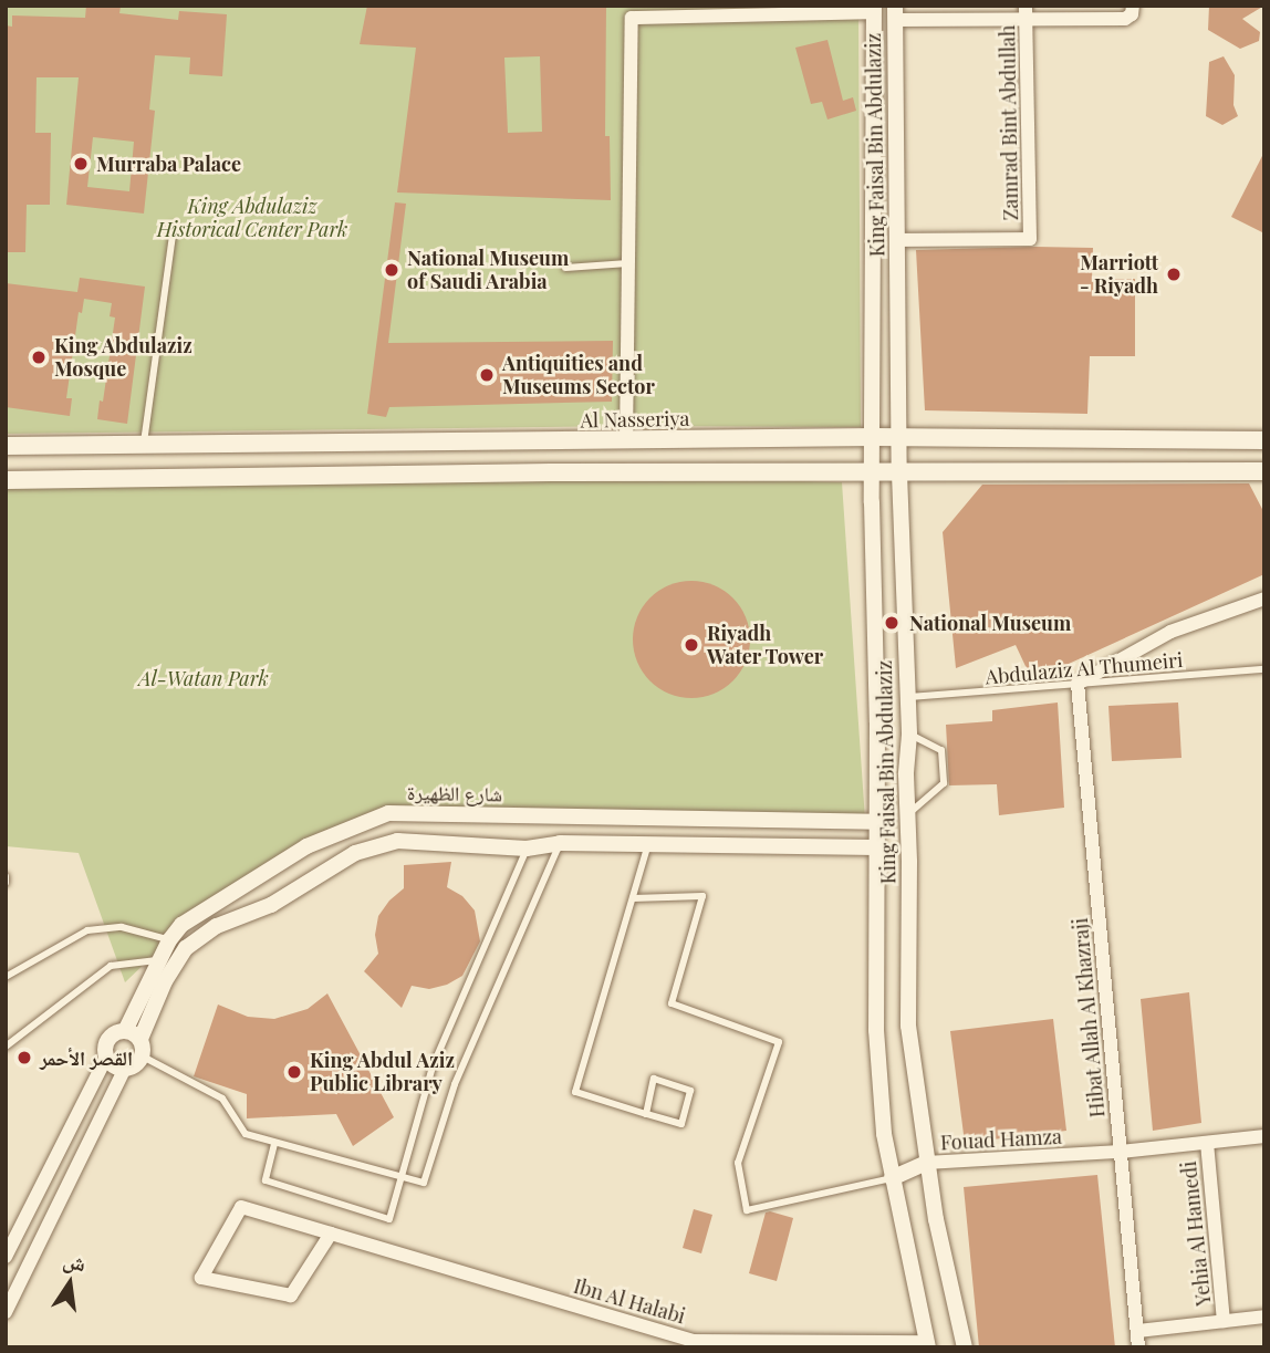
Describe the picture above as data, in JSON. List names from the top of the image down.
{
  "streets": {
    "main road": ["Al Nasseriya"],
    "street": [
      "Zamrad Bint Abdullah",
      "King Faisal Bin Abdulaziz",
      "شارع الظهيرة",
      "Hibat Allah Al Khazraji",
      "Fouad Hamza",
      "Yehia Al Hamedi",
      "Ibn Al Halabi"
    ],
    "lane": ["Abdulaziz Al Thumeiri"]
  },
  "crossings": [
    ["Zamrad Bint Abdullah", "King Faisal Bin Abdulaziz"],
    ["King Faisal Bin Abdulaziz", "Al Nasseriya"],
    ["King Faisal Bin Abdulaziz", "Abdulaziz Al Thumeiri"],
    ["King Faisal Bin Abdulaziz", "شارع الظهيرة"],
    ["King Faisal Bin Abdulaziz", "Fouad Hamza"],
    ["King Faisal Bin Abdulaziz", "Ibn Al Halabi"],
    ["Abdulaziz Al Thumeiri", "Hibat Allah Al Khazraji"],
    ["Hibat Allah Al Khazraji", "Fouad Hamza"],
    ["Fouad Hamza", "Yehia Al Hamedi"]
  ],
  "parks": ["King Abdulaziz Historical Center Park", "Al-Watan Park"],
  "places": [
    "Murraba Palace",
    "National Museum of Saudi Arabia",
    "Marriott - Riyadh",
    "King Abdulaziz Mosque",
    "Antiquities and Museums Sector",
    "National Museum",
    "Riyadh Water Tower",
    "القصر الأحمر",
    "King Abdul Aziz Public Library"
  ],
  "north": "top"
}
